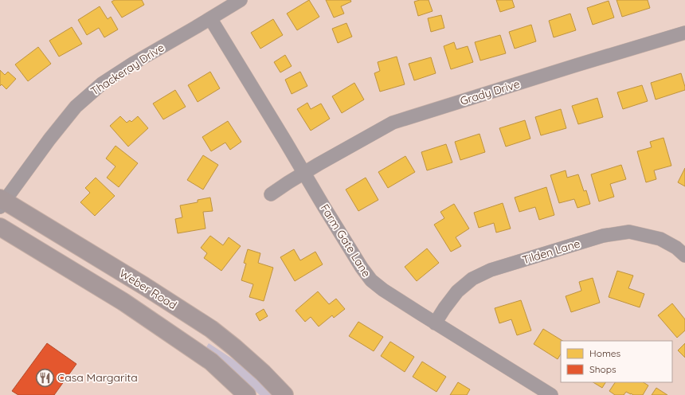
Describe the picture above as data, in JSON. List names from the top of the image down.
{
  "streets": {
    "main road": ["Weber Road"],
    "street": [
      "Thackeray Drive",
      "Grady Drive",
      "Farm Gate Lane",
      "Tilden Lane"
    ]
  },
  "crossings": [
    ["Thackeray Drive", "Farm Gate Lane"],
    ["Thackeray Drive", "Weber Road"],
    ["Grady Drive", "Farm Gate Lane"],
    ["Farm Gate Lane", "Tilden Lane"]
  ],
  "places": {
    "restaurant": ["Casa Margarita"]
  },
  "legend": ["Homes", "Shops"]
}
